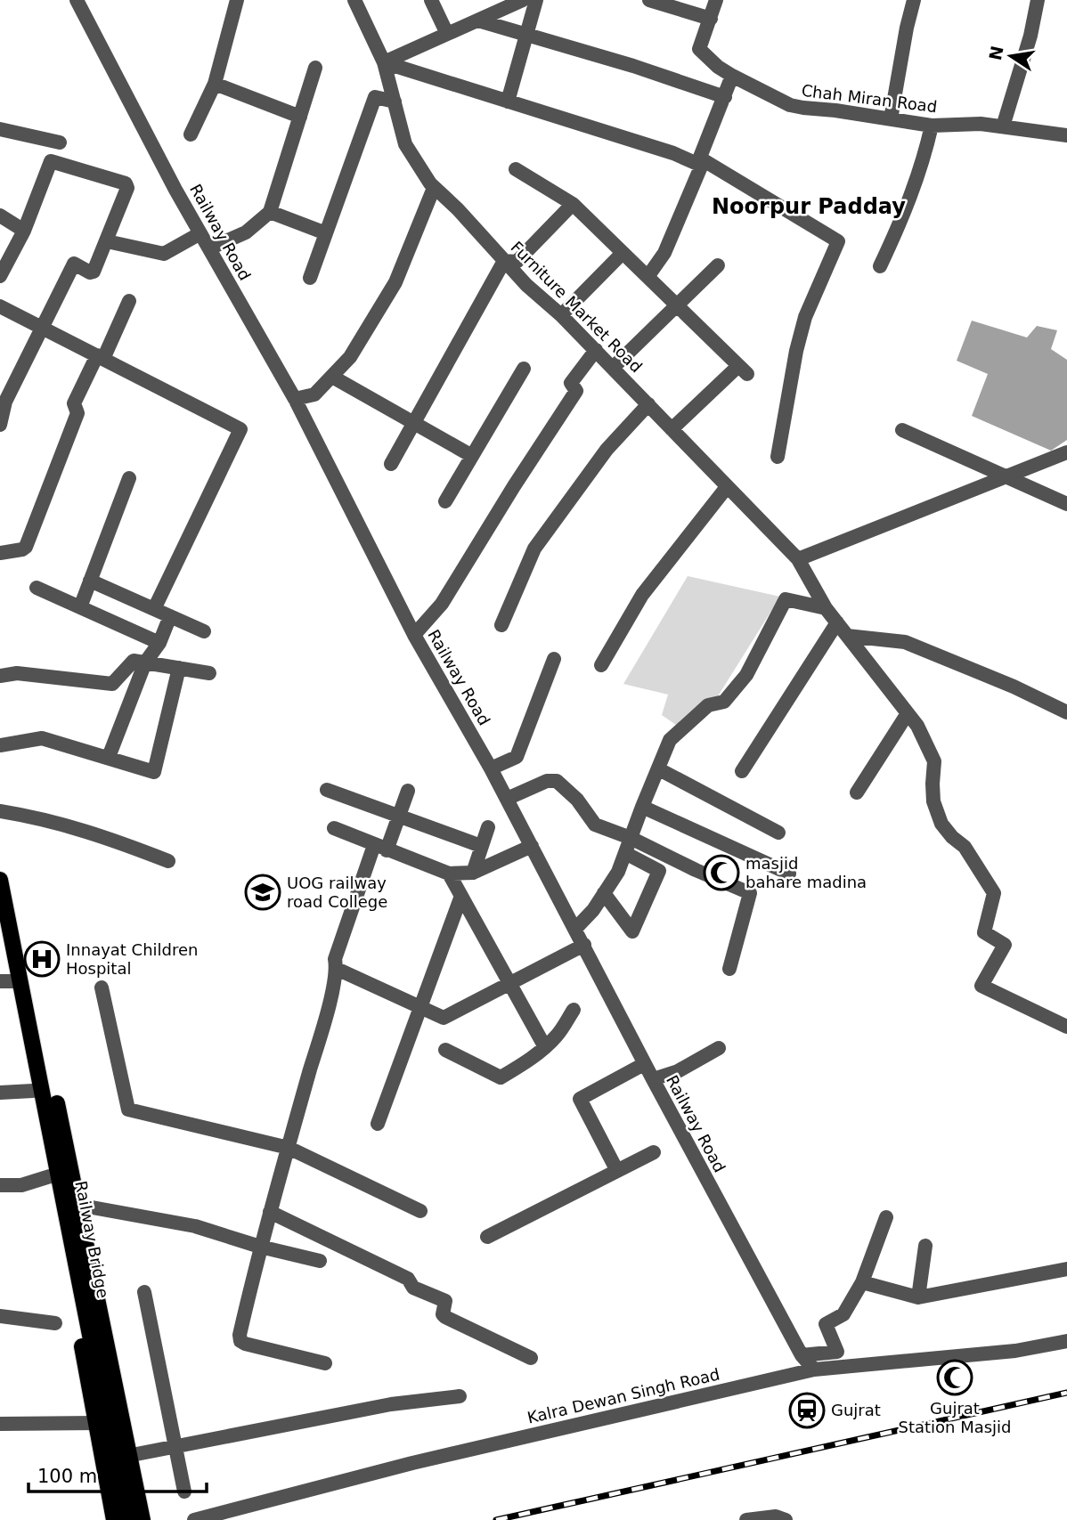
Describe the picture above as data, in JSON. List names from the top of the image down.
{
  "streets": {
    "main road": ["Railway Bridge"],
    "street": [
      "Chah Miran Road",
      "Railway Road",
      "Furniture Market Road",
      "Kalra Dewan Singh Road"
    ]
  },
  "crossings": [
    ["Railway Road", "Kalra Dewan Singh Road"]
  ],
  "districts": ["Noorpur Padday"],
  "places": {
    "mosque": ["masjid bahare madina", "Gujrat Station Masjid"],
    "school or university": ["UOG railway road College"],
    "hospital": ["Innayat Children Hospital"],
    "station": ["Gujrat"]
  },
  "scale_bar": "100 m",
  "north": "left"
}
